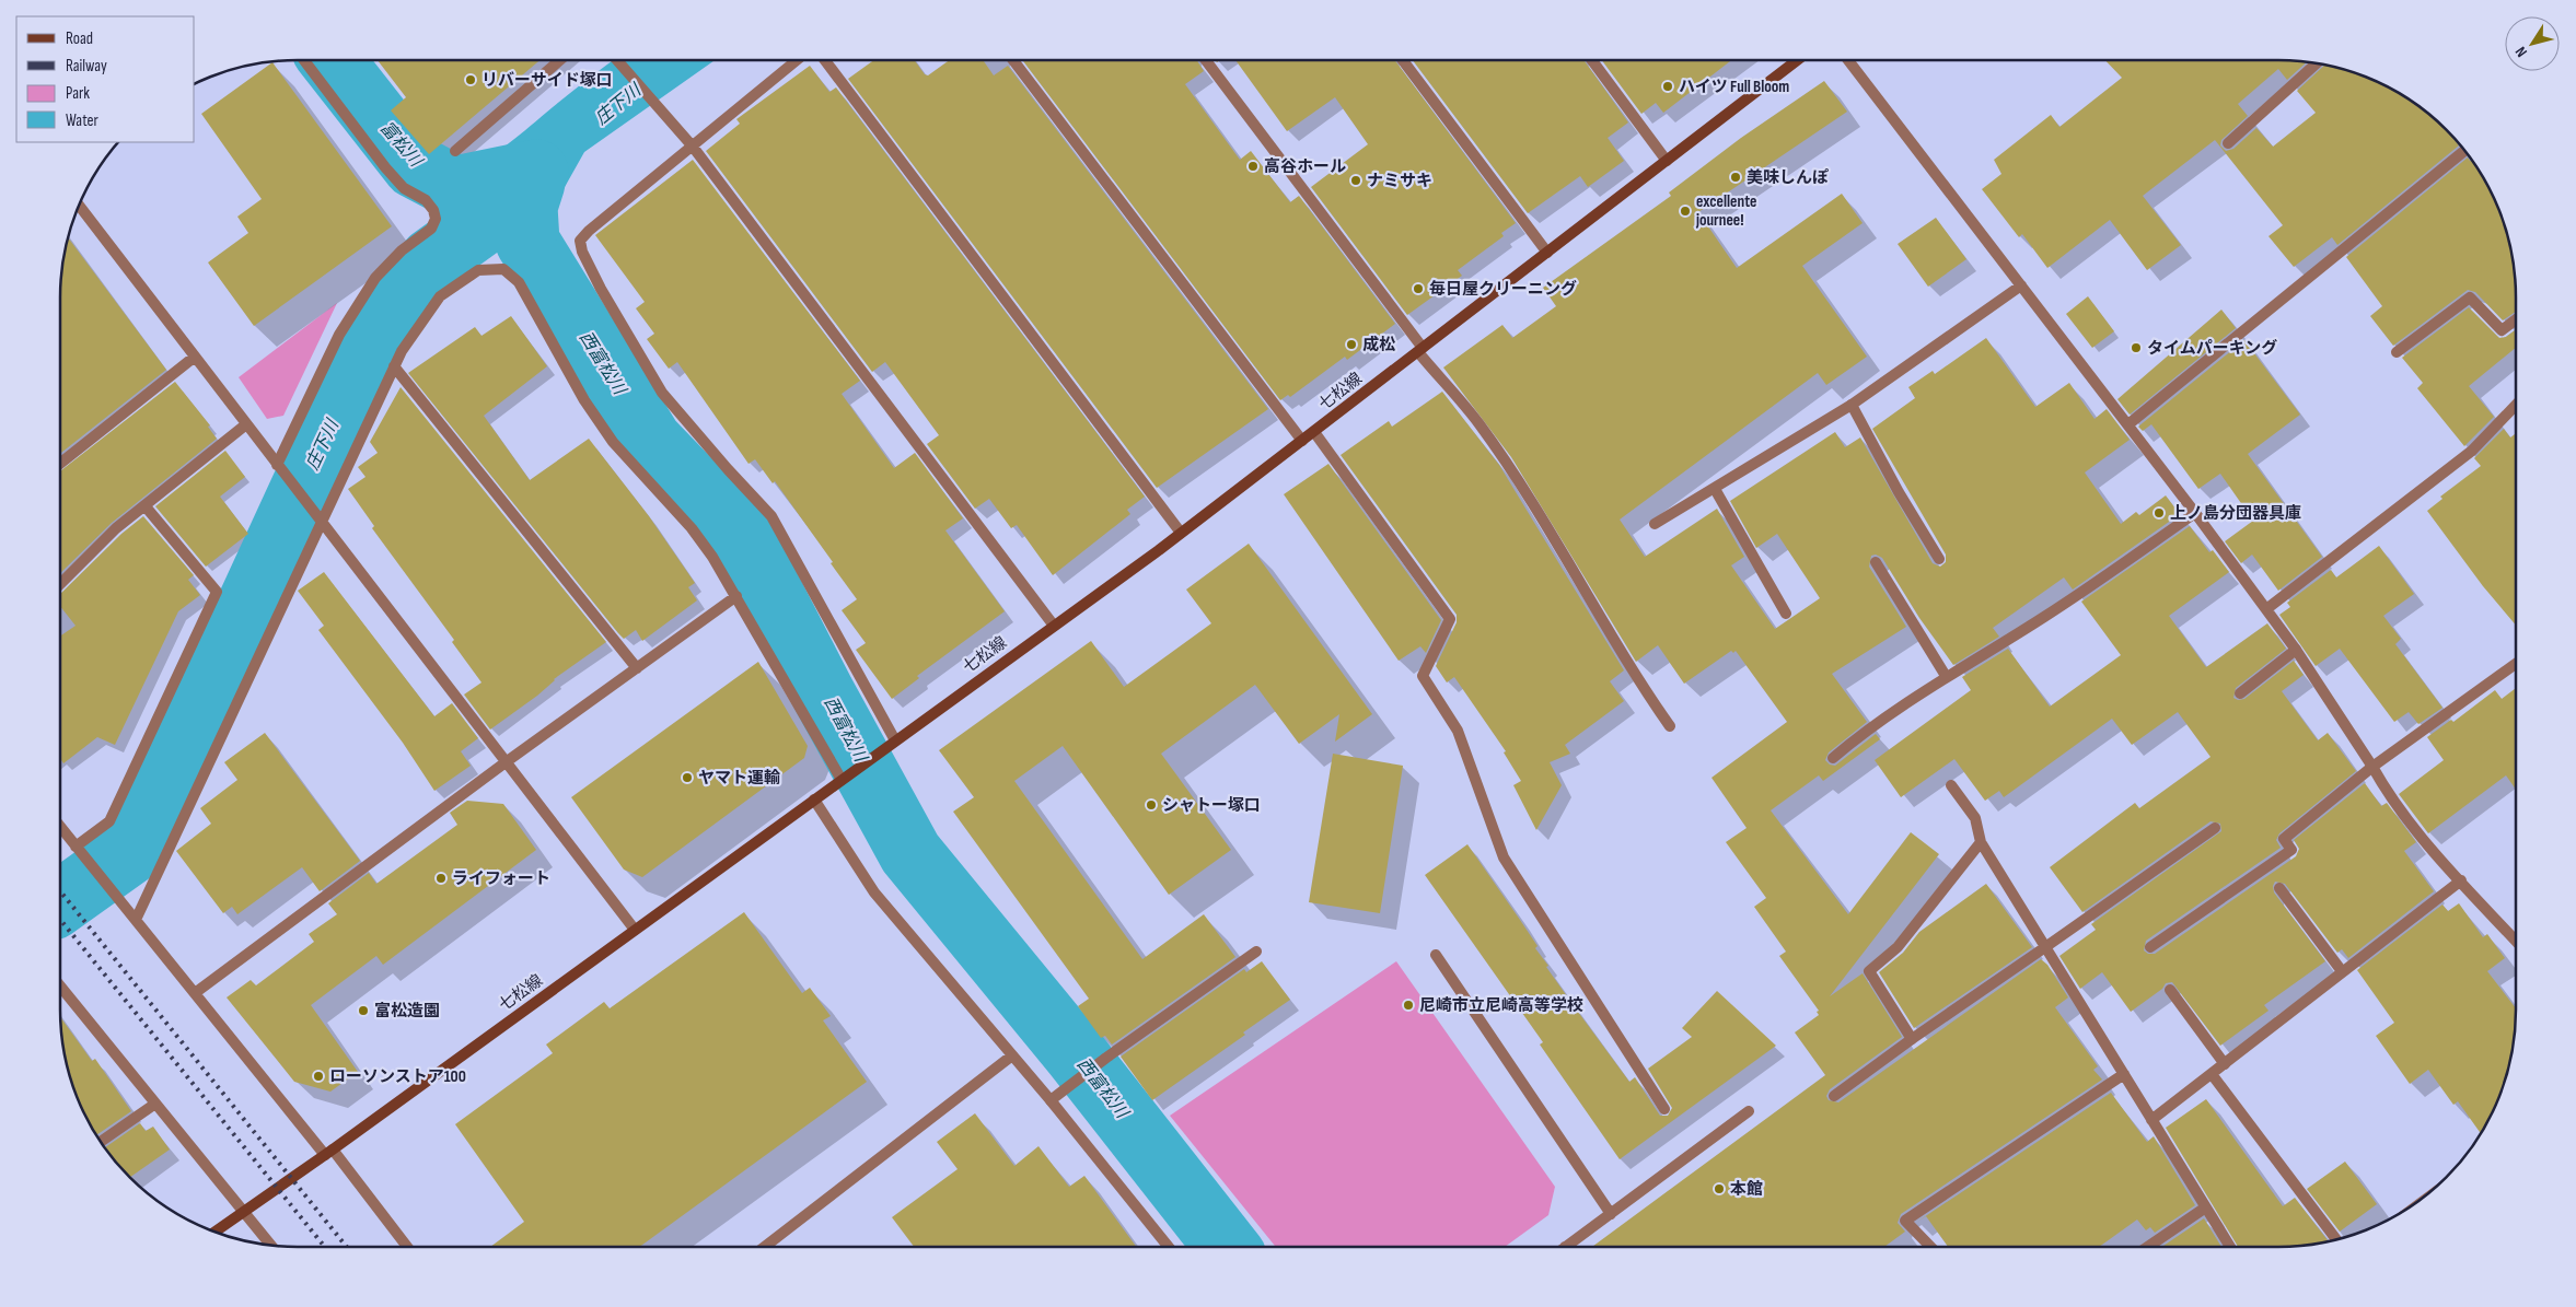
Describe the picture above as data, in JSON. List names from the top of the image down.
{
  "streets": {
    "street": ["七松線"]
  },
  "water": ["庄下川", "富松川", "西富松川"],
  "places": [
    "リバーサイド塚口",
    "ハイツ Full Bloom",
    "高谷ホール",
    "美味しんぽ",
    "ナミサキ",
    "excellente journee!",
    "毎日屋クリーニング",
    "成松",
    "タイムパーキング",
    "上ノ島分団器具庫",
    "ヤマト運輸",
    "シャトー塚口",
    "ライフォート",
    "尼崎市立尼崎高等学校",
    "富松造園",
    "ローソンストア100",
    "本館"
  ],
  "legend": [
    "Road",
    "Railway",
    "Park",
    "Water"
  ],
  "north": "bottom left"
}
